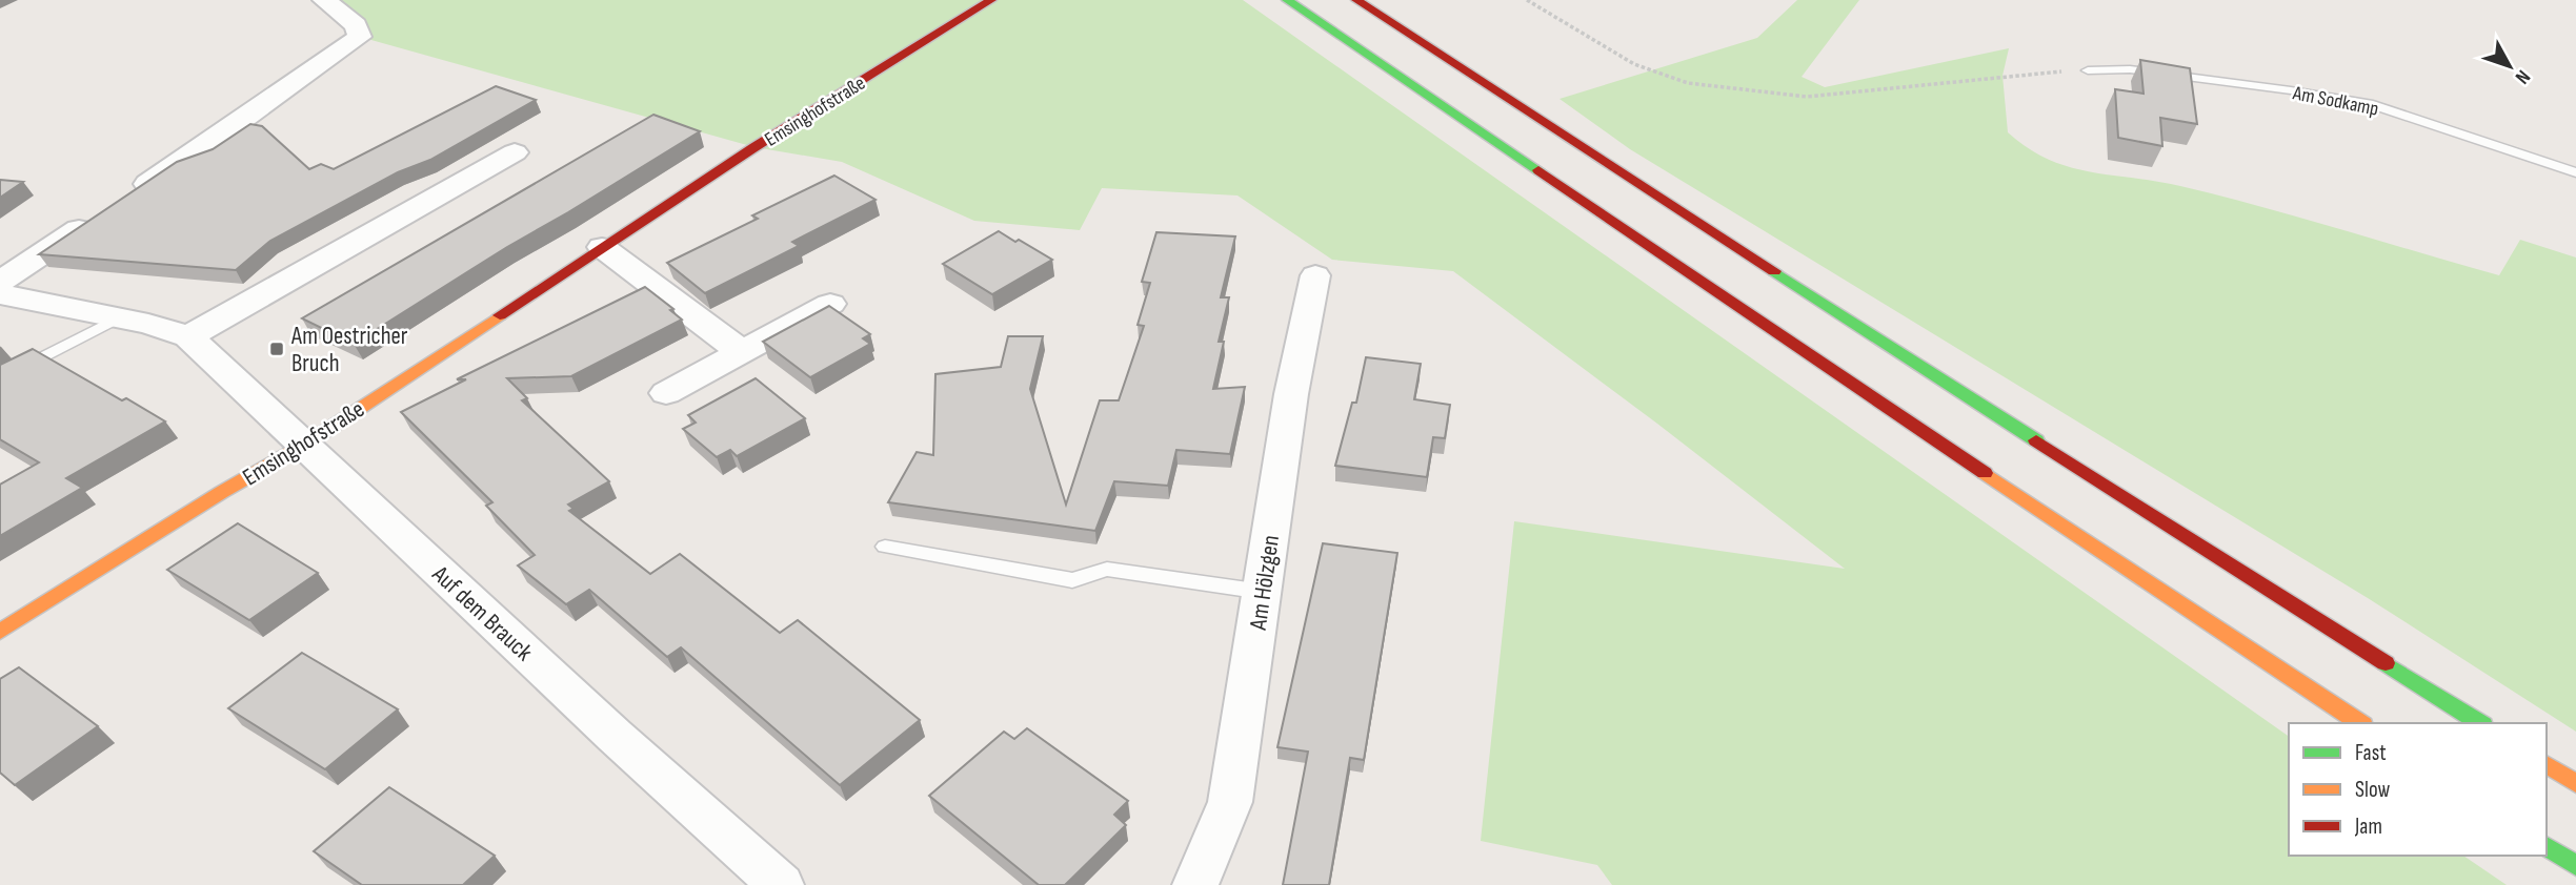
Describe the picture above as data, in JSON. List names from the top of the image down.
{
  "streets": {
    "main road": ["Emsinghofstraße"],
    "street": ["Am Hölzgen", "Auf dem Brauck"],
    "lane": ["Am Sodkamp"]
  },
  "crossings": [
    ["Emsinghofstraße", "Auf dem Brauck"]
  ],
  "places": {
    "transit": ["Am Oestricher Bruch"]
  },
  "legend": ["Fast", "Slow", "Jam"],
  "north": "bottom right"
}
